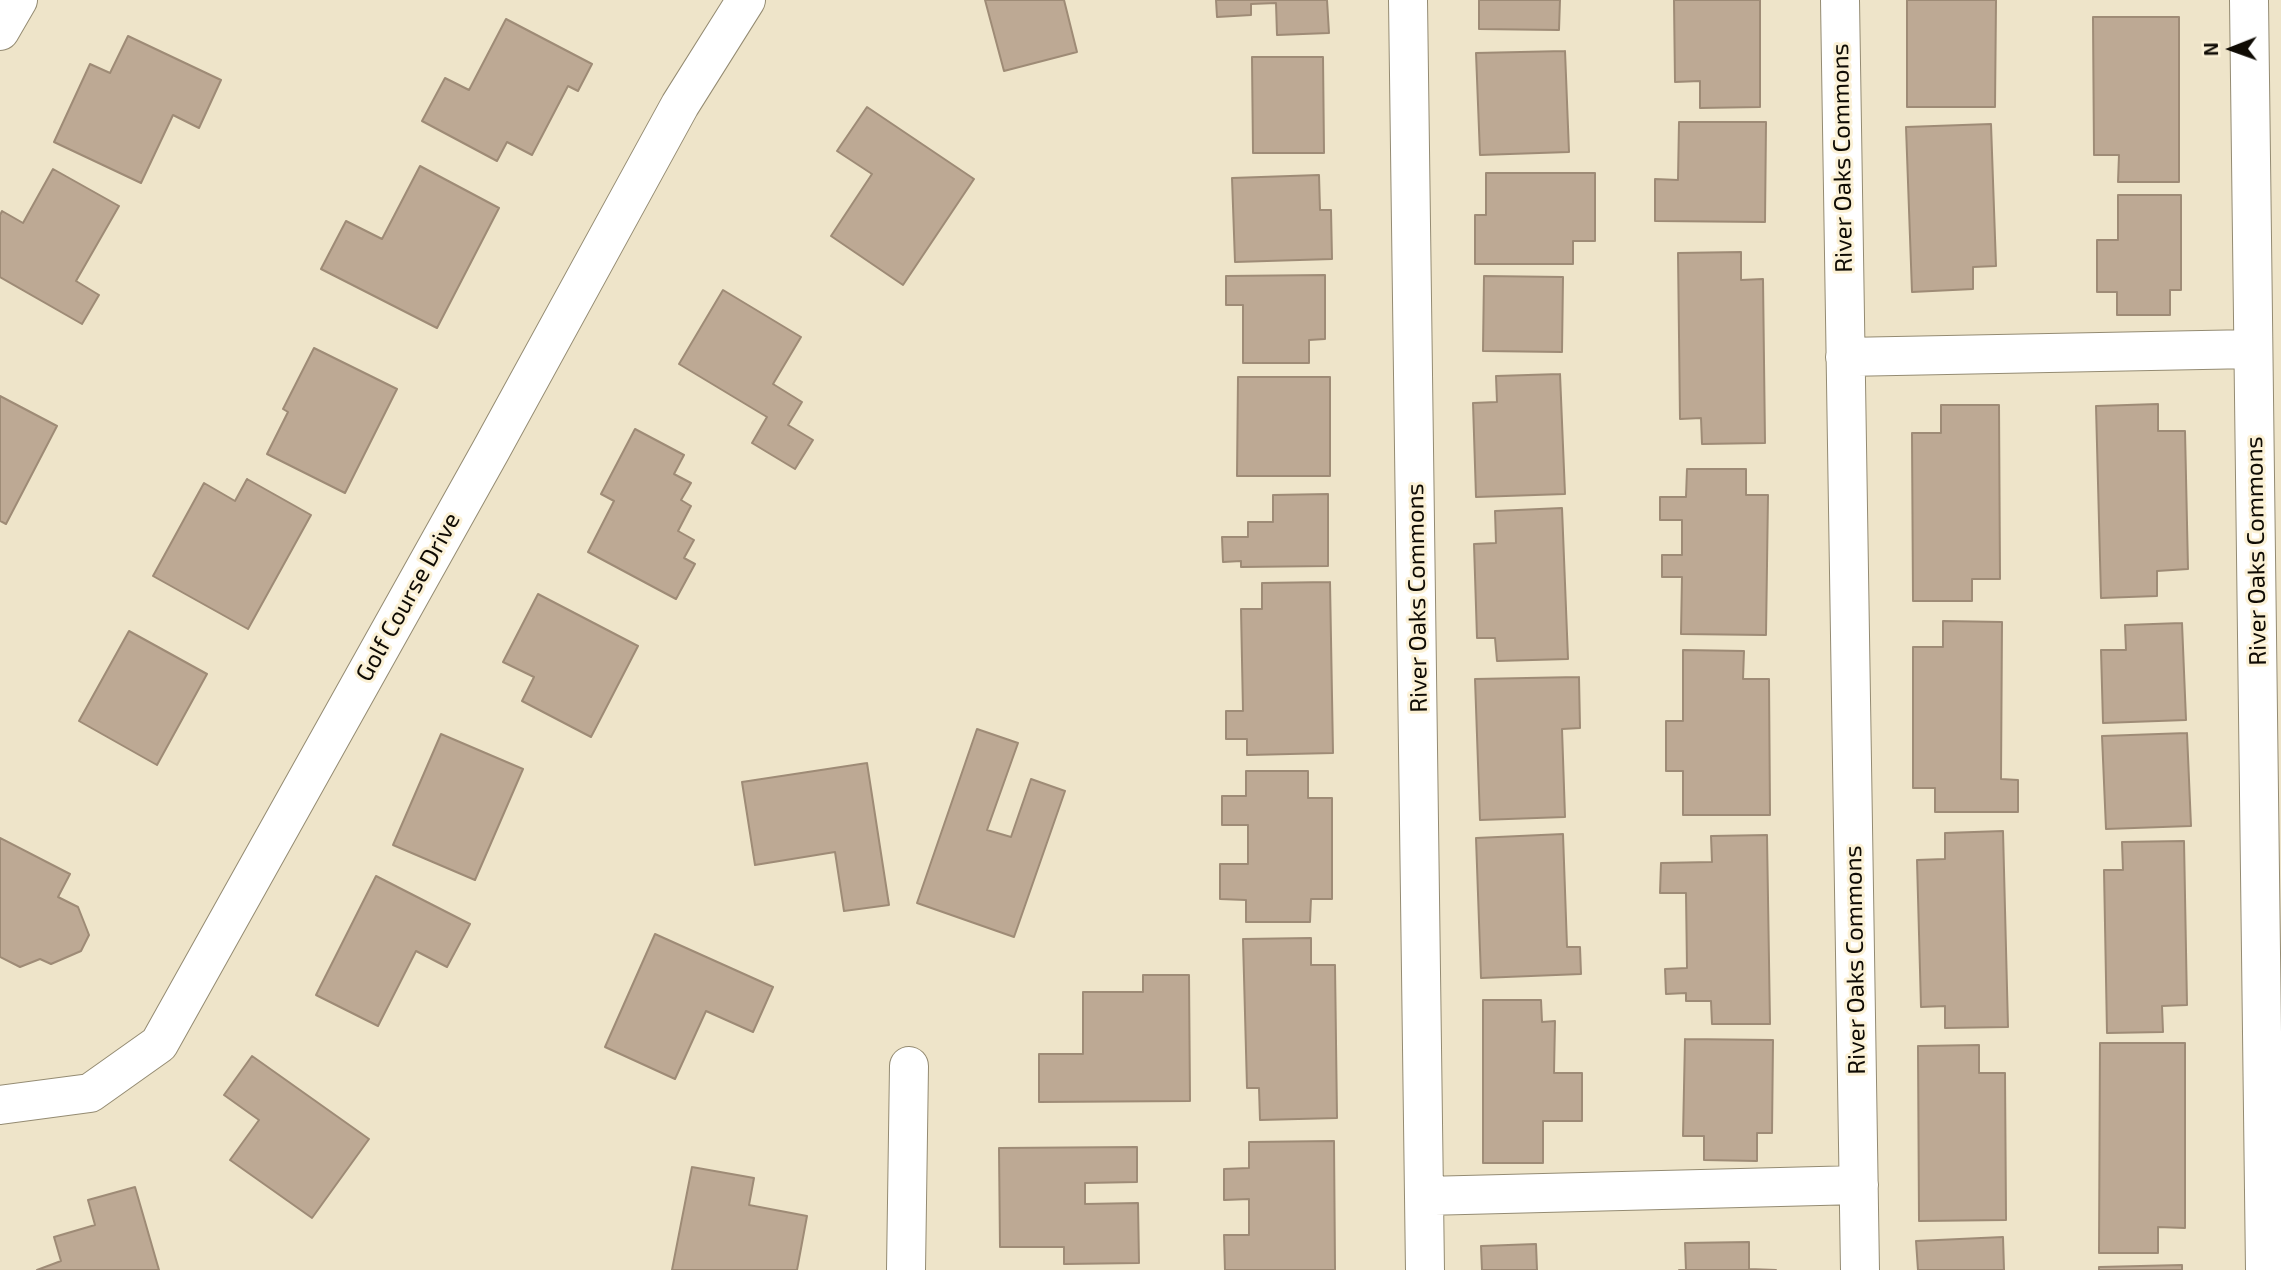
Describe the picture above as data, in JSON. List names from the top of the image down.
{
  "streets": {
    "street": ["River Oaks Commons", "Golf Course Drive"]
  },
  "north": "left"
}
